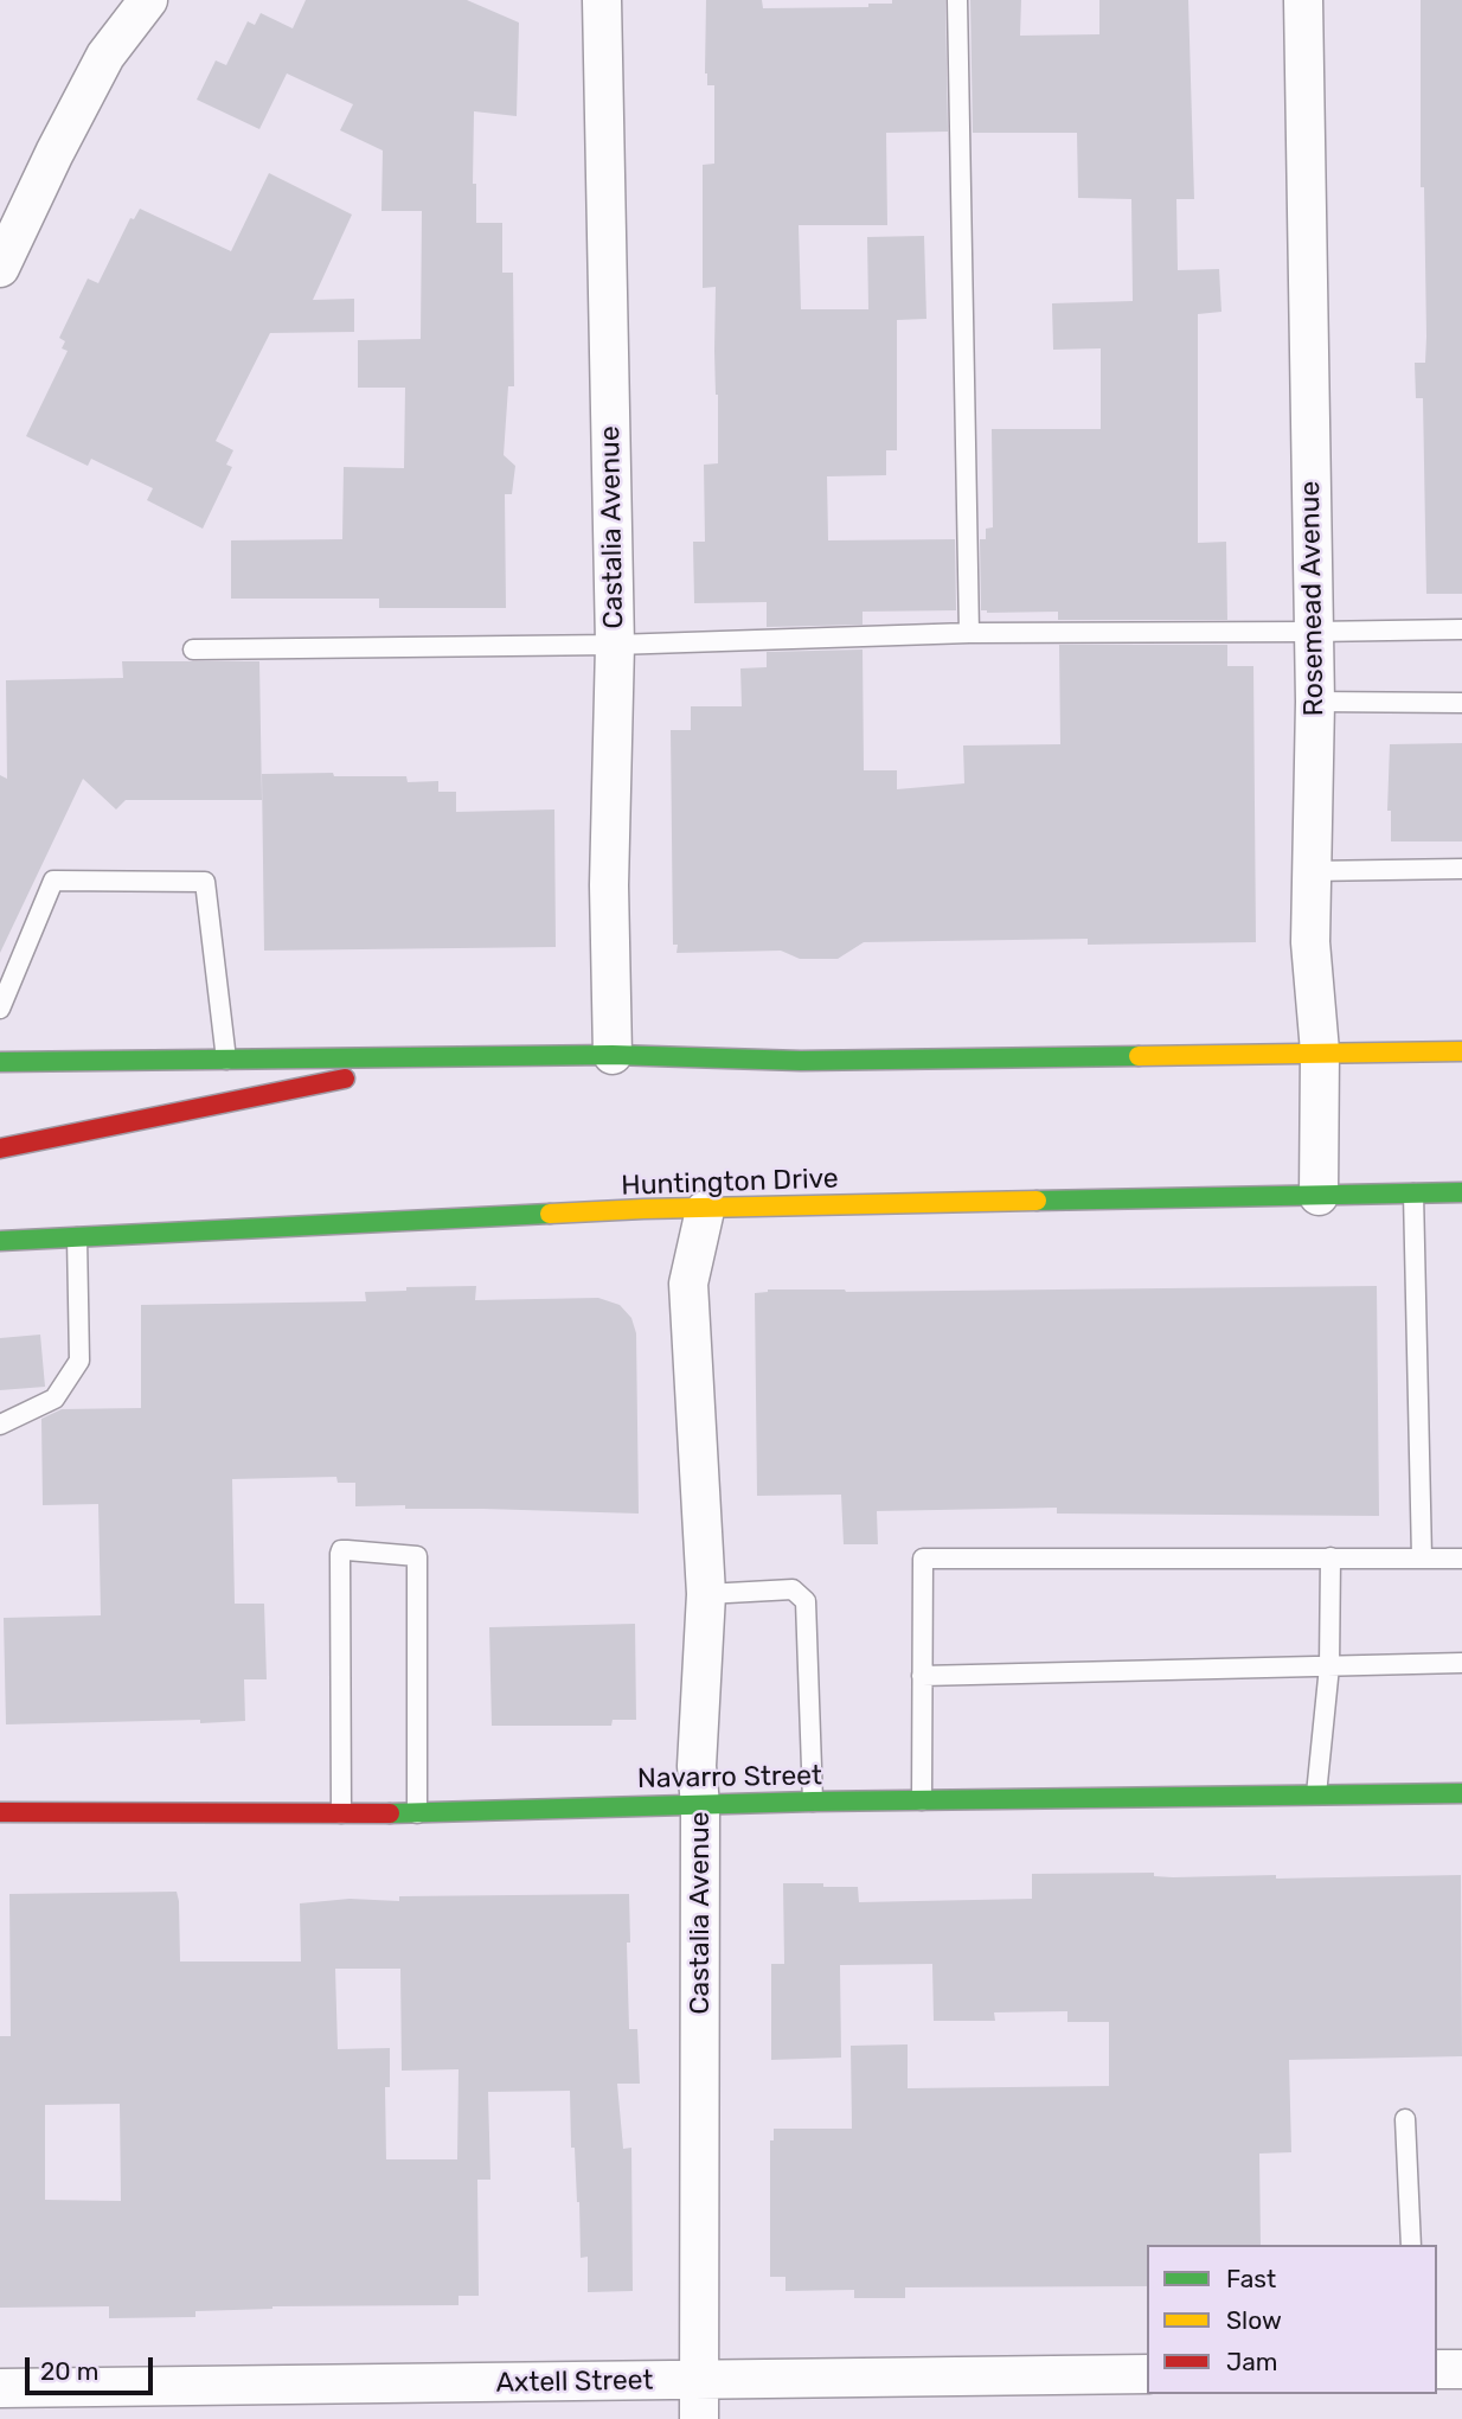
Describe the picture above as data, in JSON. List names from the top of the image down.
{
  "streets": {
    "main road": ["Huntington Drive", "Navarro Street"],
    "street": ["Castalia Avenue", "Rosemead Avenue", "Axtell Street"]
  },
  "crossings": [
    ["Castalia Avenue", "Huntington Drive"],
    ["Castalia Avenue", "Navarro Street"],
    ["Castalia Avenue", "Axtell Street"],
    ["Rosemead Avenue", "Huntington Drive"]
  ],
  "legend": ["Fast", "Slow", "Jam"],
  "scale_bar": "20 m"
}
